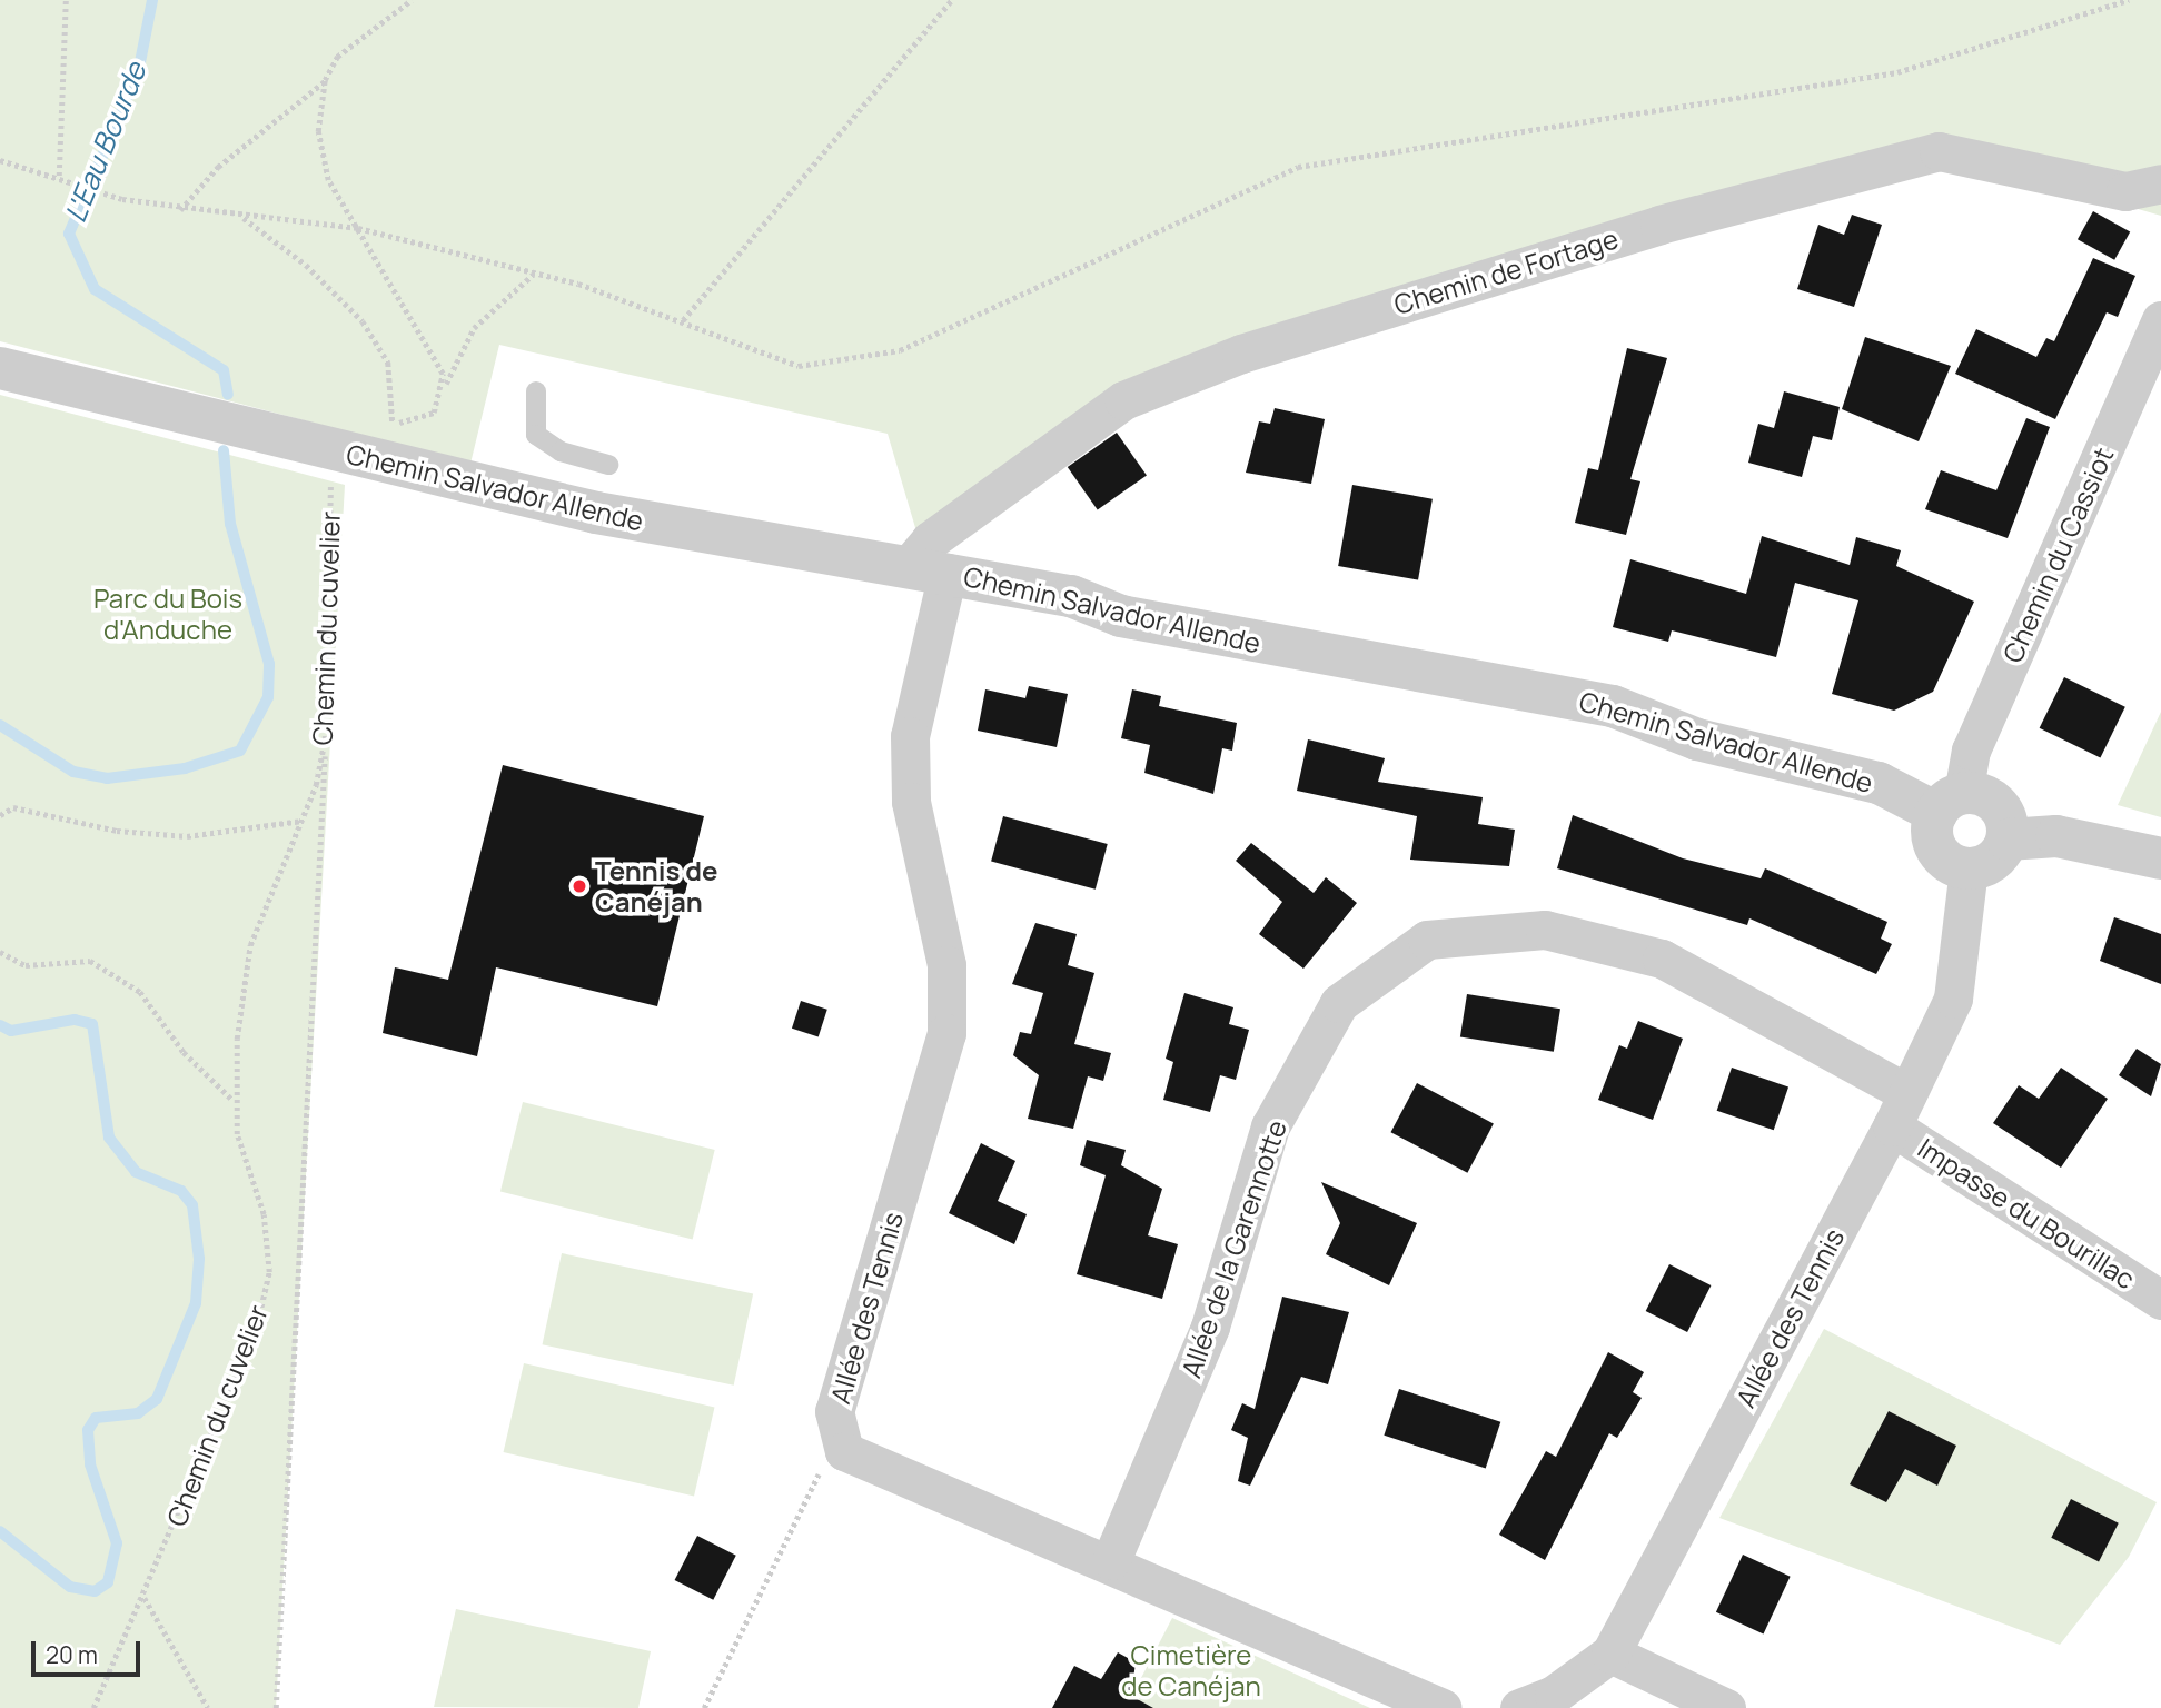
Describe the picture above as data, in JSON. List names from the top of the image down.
{
  "streets": {
    "street": [
      "Chemin de Fortage",
      "Chemin Salvador Allende",
      "Chemin du Cassiot",
      "Impasse du Bourillac",
      "Allée de la Garennotte",
      "Allée des Tennis"
    ],
    "path": ["Chemin du cuvelier"]
  },
  "crossings": [
    ["Chemin de Fortage", "Chemin Salvador Allende"],
    ["Chemin de Fortage", "Allée des Tennis"],
    ["Chemin Salvador Allende", "Chemin du Cassiot"],
    ["Chemin Salvador Allende", "Chemin du cuvelier"],
    ["Chemin Salvador Allende", "Allée des Tennis"],
    ["Chemin du Cassiot", "Allée des Tennis"],
    ["Impasse du Bourillac", "Allée de la Garennotte"],
    ["Impasse du Bourillac", "Allée des Tennis"],
    ["Allée de la Garennotte", "Allée des Tennis"]
  ],
  "water": ["L'Eau Bourde"],
  "parks": ["Parc du Bois d'Anduche", "Cimetière de Canéjan"],
  "places": ["Tennis de Canéjan"],
  "scale_bar": "20 m"
}
